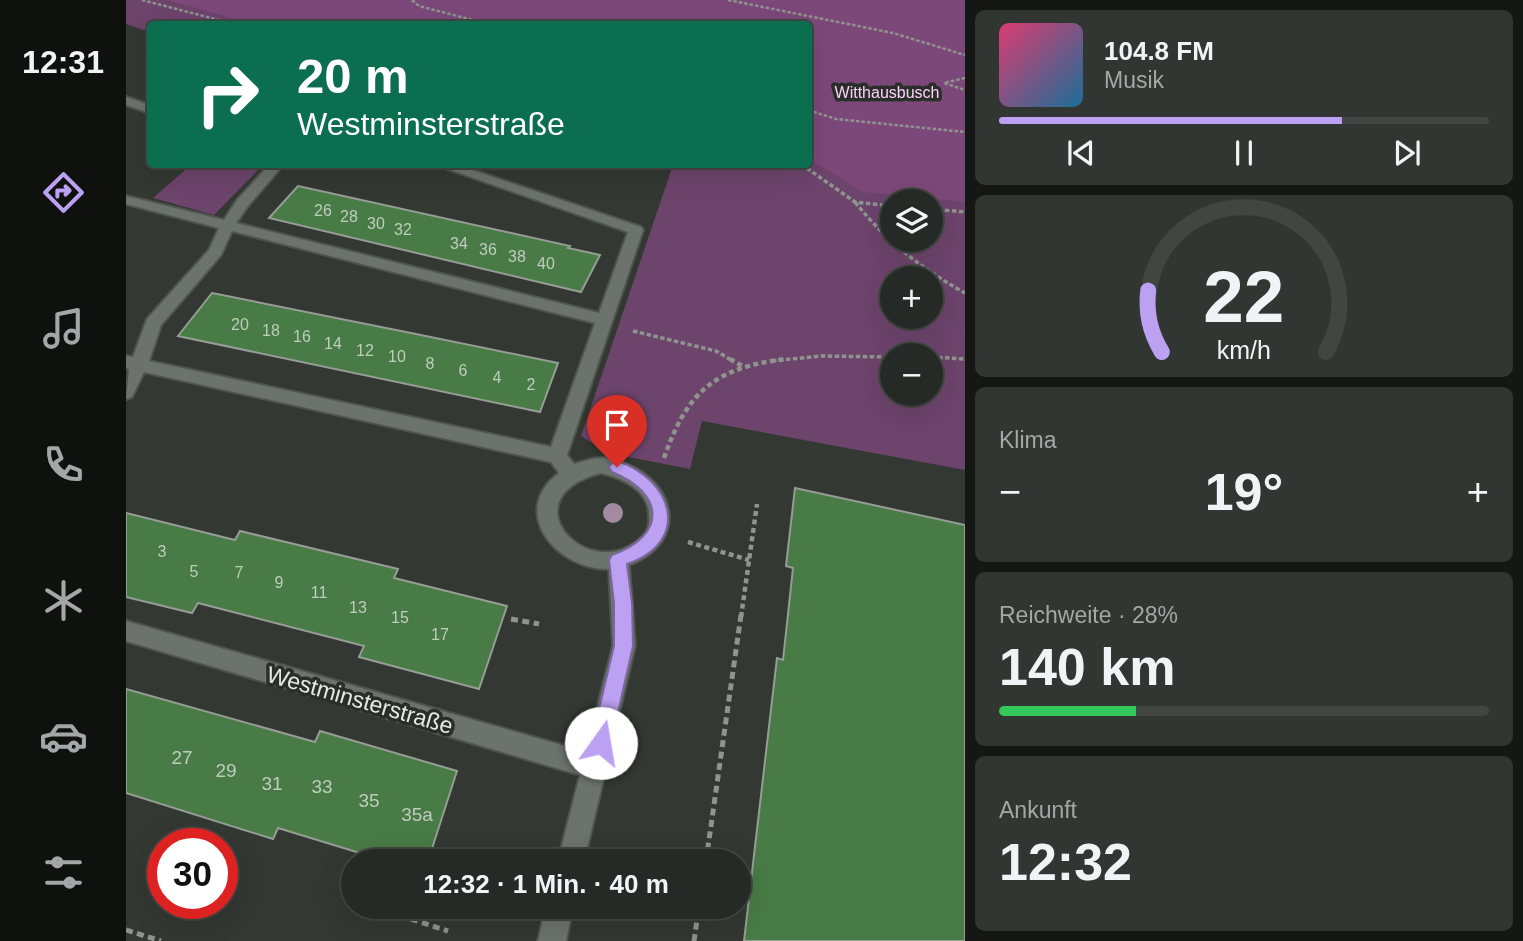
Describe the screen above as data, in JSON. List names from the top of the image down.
{
  "streets": {
    "street": ["Westminsterstraße"]
  },
  "parks": ["Witthausbusch"],
  "house_numbers": [
    "26",
    "28",
    "30",
    "32",
    "34",
    "36",
    "38",
    "40",
    "20",
    "18",
    "16",
    "14",
    "12",
    "10",
    "8",
    "6",
    "4",
    "2",
    "3",
    "5",
    "7",
    "9",
    "11",
    "13",
    "15",
    "17",
    "27",
    "29",
    "31",
    "33",
    "35",
    "35a"
  ],
  "page": {
    "tabs": "12:31",
    "turn": ["20 m", "Westminsterstraße"],
    "song": ["104.8 FM", "Musik"],
    "map_buttons": ["+", "−"],
    "tile": [
      "Klima",
      ["Reichweite · 28%", "140 km"],
      ["Ankunft", "12:32"]
    ],
    "heat": ["−", "19°", "+"],
    "limit": "30",
    "trip": "12:32 · 1 Min. · 40 m",
    "gauge": ["22", "km/h"]
  }
}
